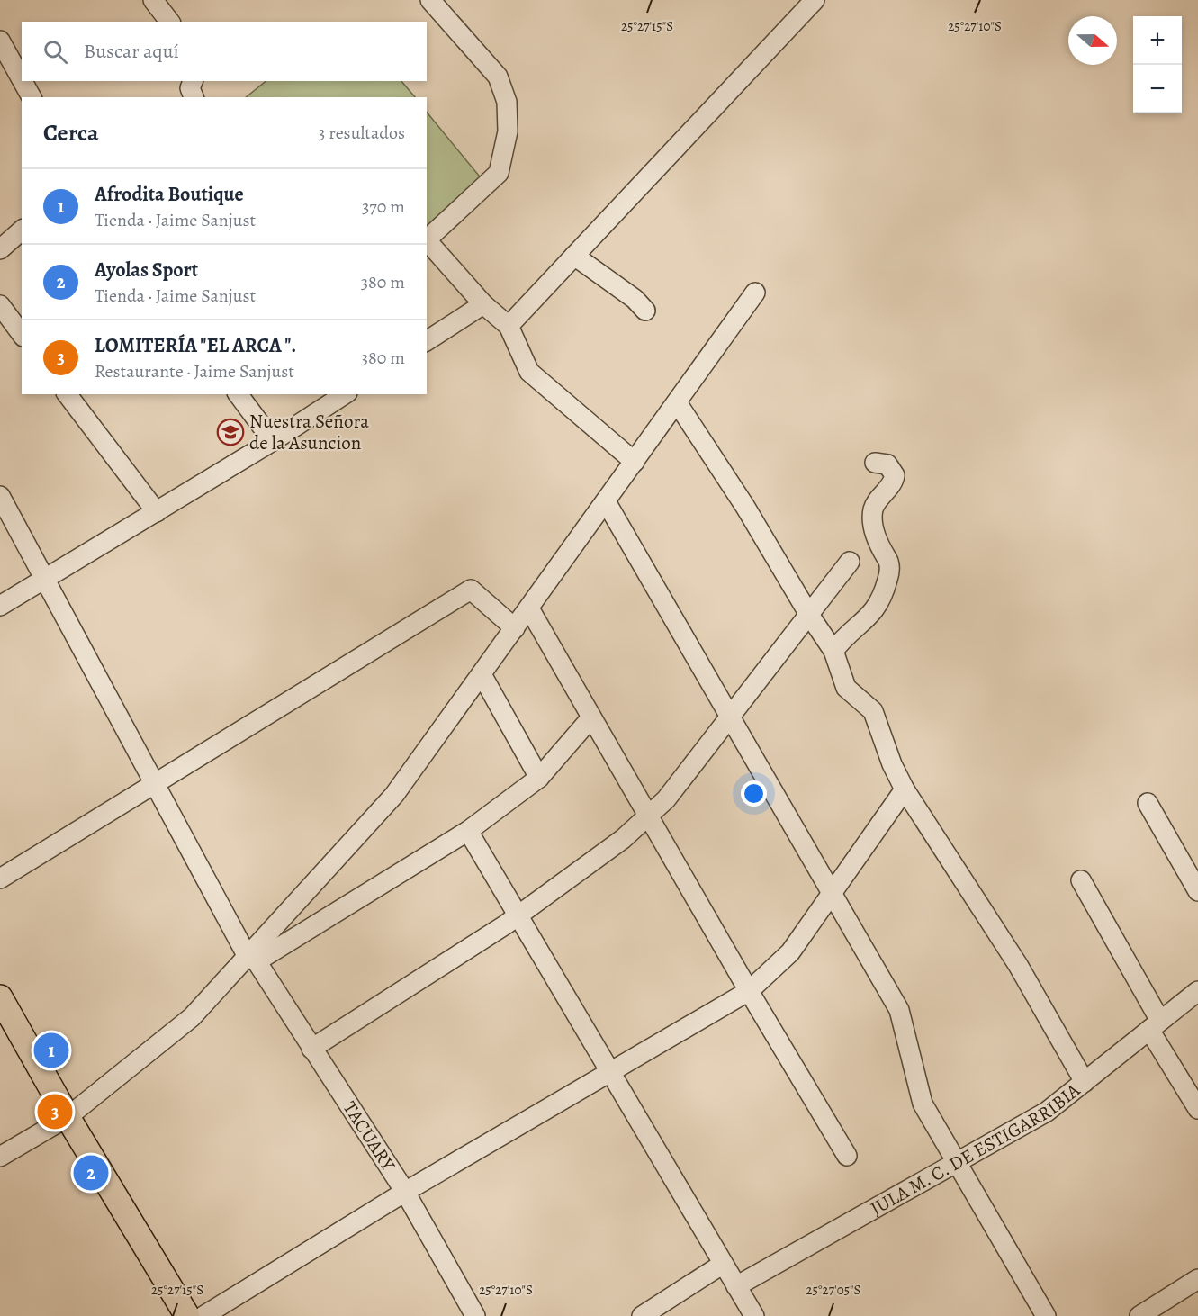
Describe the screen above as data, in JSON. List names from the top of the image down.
{
  "streets": {
    "street": ["TACUARY", "JULA M. C. DE ESTIGARRIBIA"]
  },
  "places": {
    "school or university": ["Nuestra Señora de la Asuncion"]
  },
  "north": "right",
  "page": {
    "map_buttons": ["+", "−"],
    "search": "Buscar aquí",
    "heading": ["Cerca", "3 resultados"],
    "list": [
      {
        "mark": "1",
        "name": "Afrodita Boutique",
        "note": "Tienda · Jaime Sanjust",
        "value": "370 m"
      },
      {
        "mark": "2",
        "name": "Ayolas Sport",
        "note": "Tienda · Jaime Sanjust",
        "value": "380 m"
      },
      {
        "mark": "3",
        "name": "LOMITERÍA \"EL ARCA \".",
        "note": "Restaurante · Jaime Sanjust",
        "value": "380 m"
      }
    ],
    "pins": ["1", "3", "2"]
  },
  "coordinates": ["25°27'15\"S", "25°27'10\"S", "25°27'05\"S"]
}
